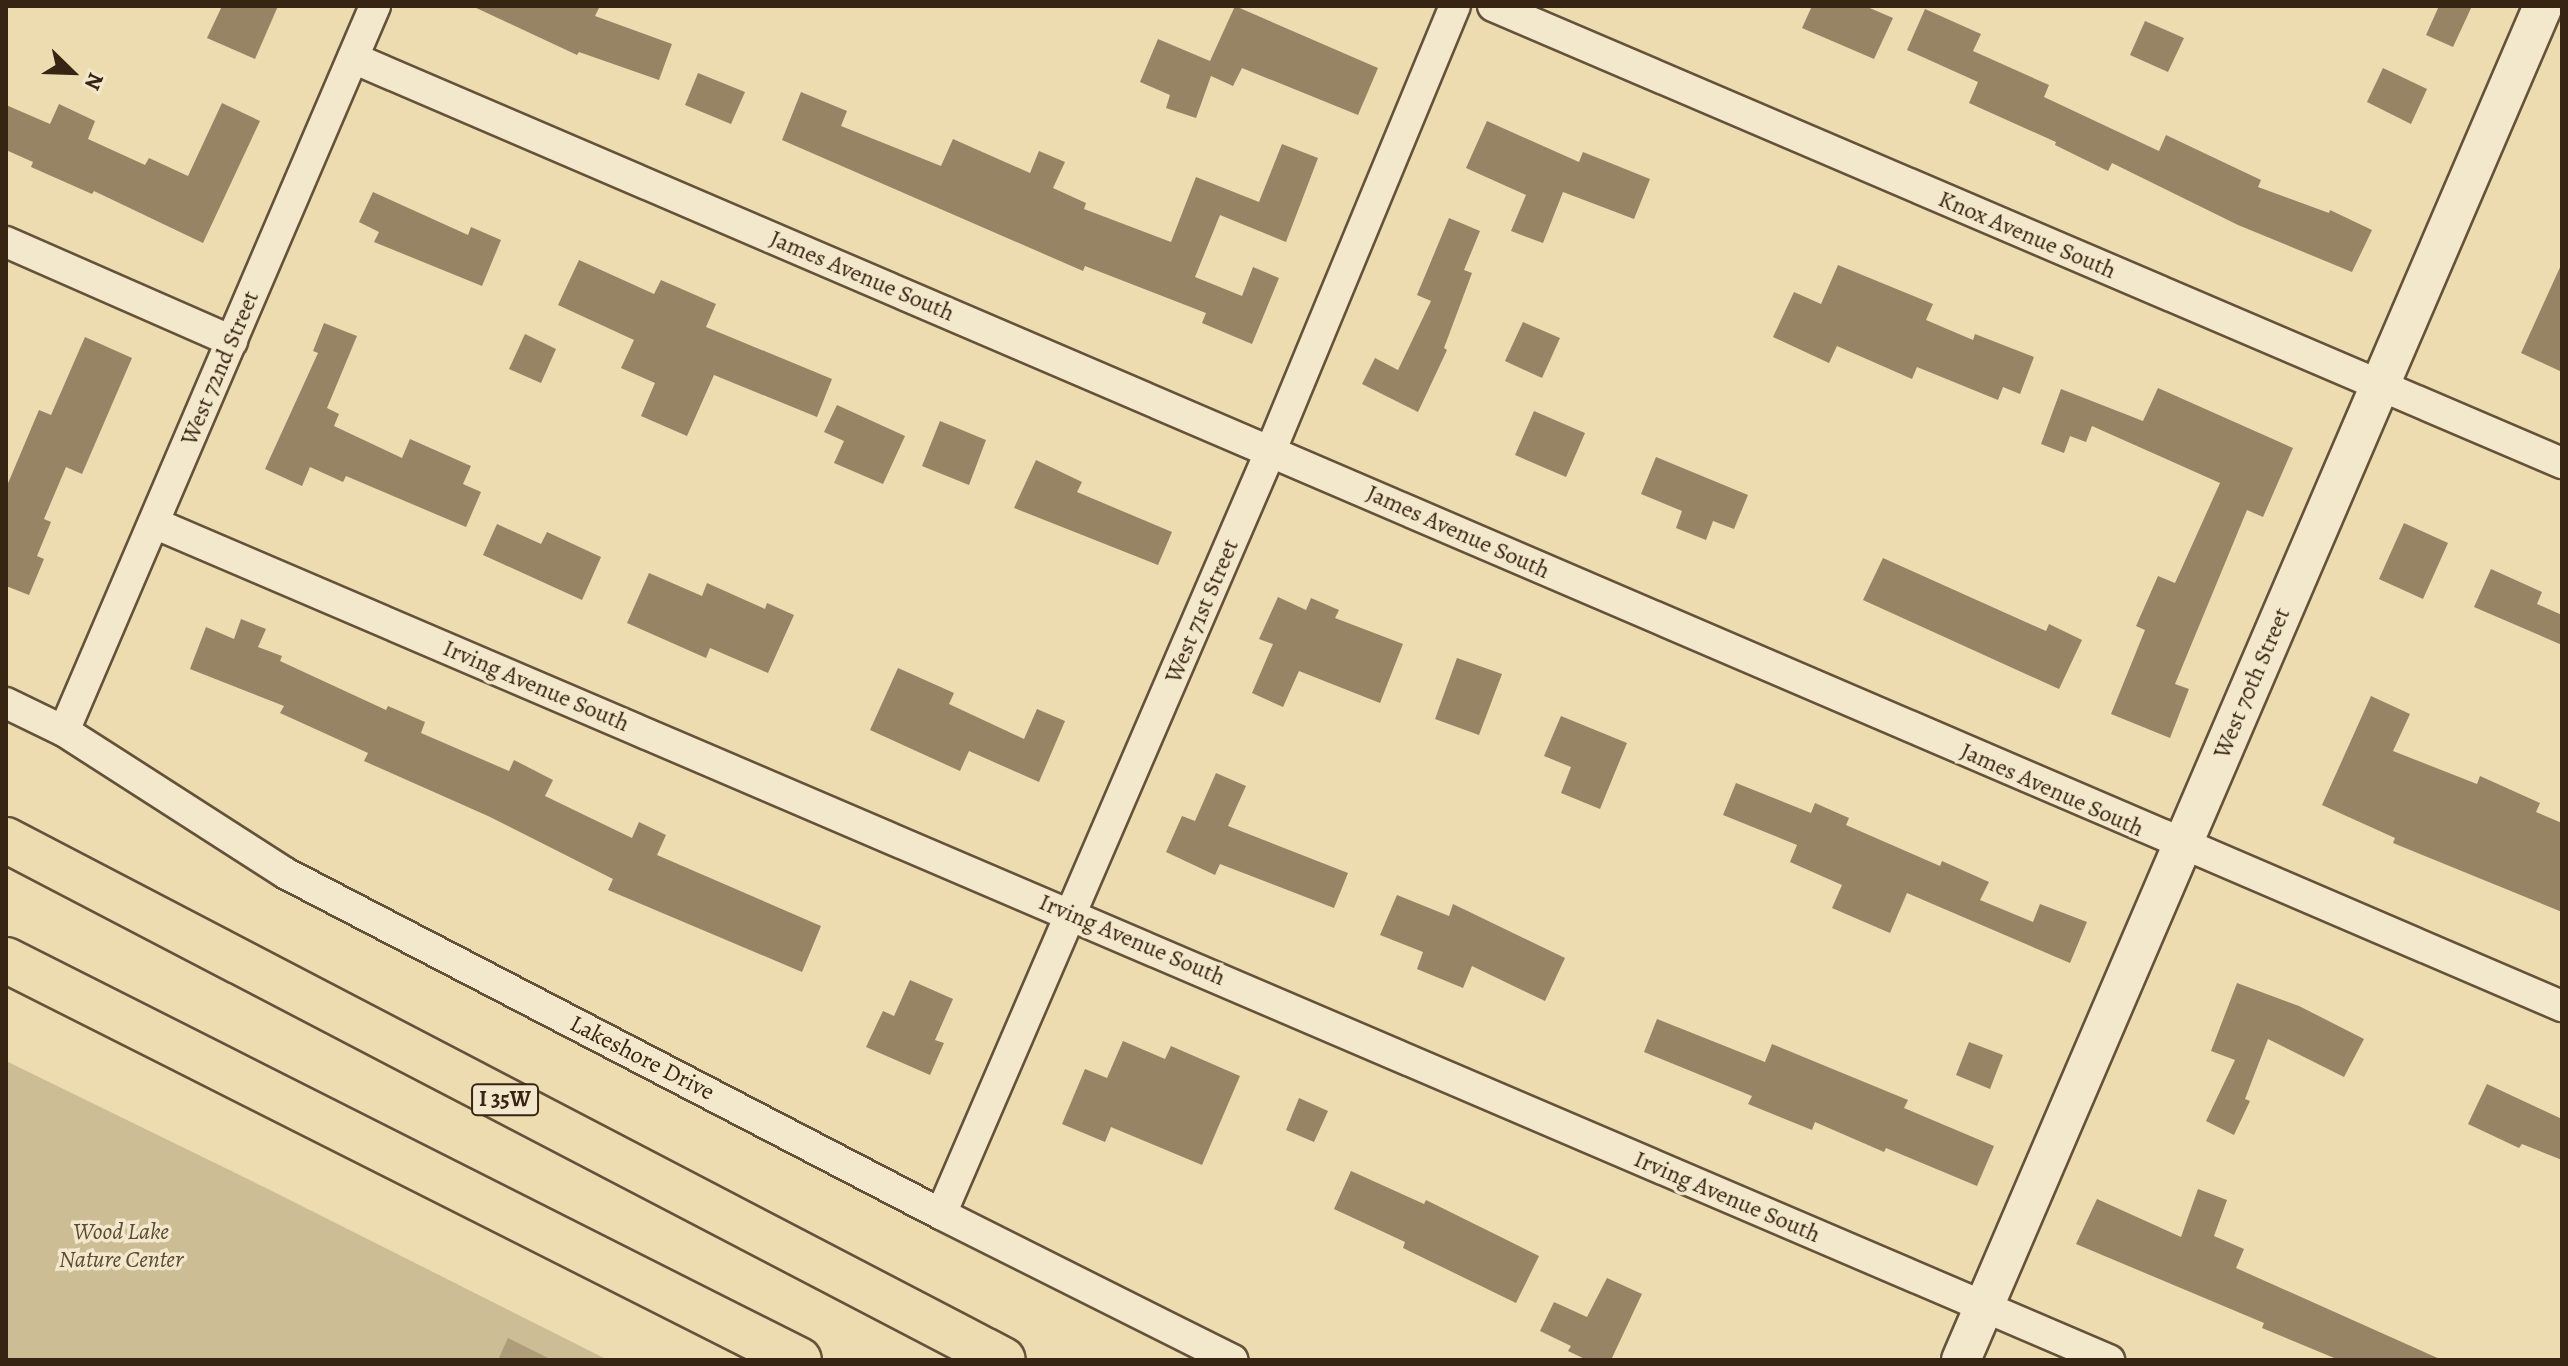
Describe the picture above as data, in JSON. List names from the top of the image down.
{
  "streets": {
    "highway": ["I 35W"],
    "street": [
      "Knox Avenue South",
      "James Avenue South",
      "West 72nd Street",
      "West 71st Street",
      "West 70th Street",
      "Irving Avenue South",
      "Lakeshore Drive"
    ]
  },
  "crossings": [
    ["Knox Avenue South", "West 70th Street"],
    ["James Avenue South", "West 72nd Street"],
    ["James Avenue South", "West 71st Street"],
    ["James Avenue South", "West 70th Street"],
    ["West 72nd Street", "Irving Avenue South"],
    ["West 72nd Street", "Lakeshore Drive"],
    ["West 71st Street", "Irving Avenue South"],
    ["West 71st Street", "Lakeshore Drive"],
    ["West 70th Street", "Irving Avenue South"]
  ],
  "parks": ["Wood Lake Nature Center"],
  "north": "bottom right"
}
